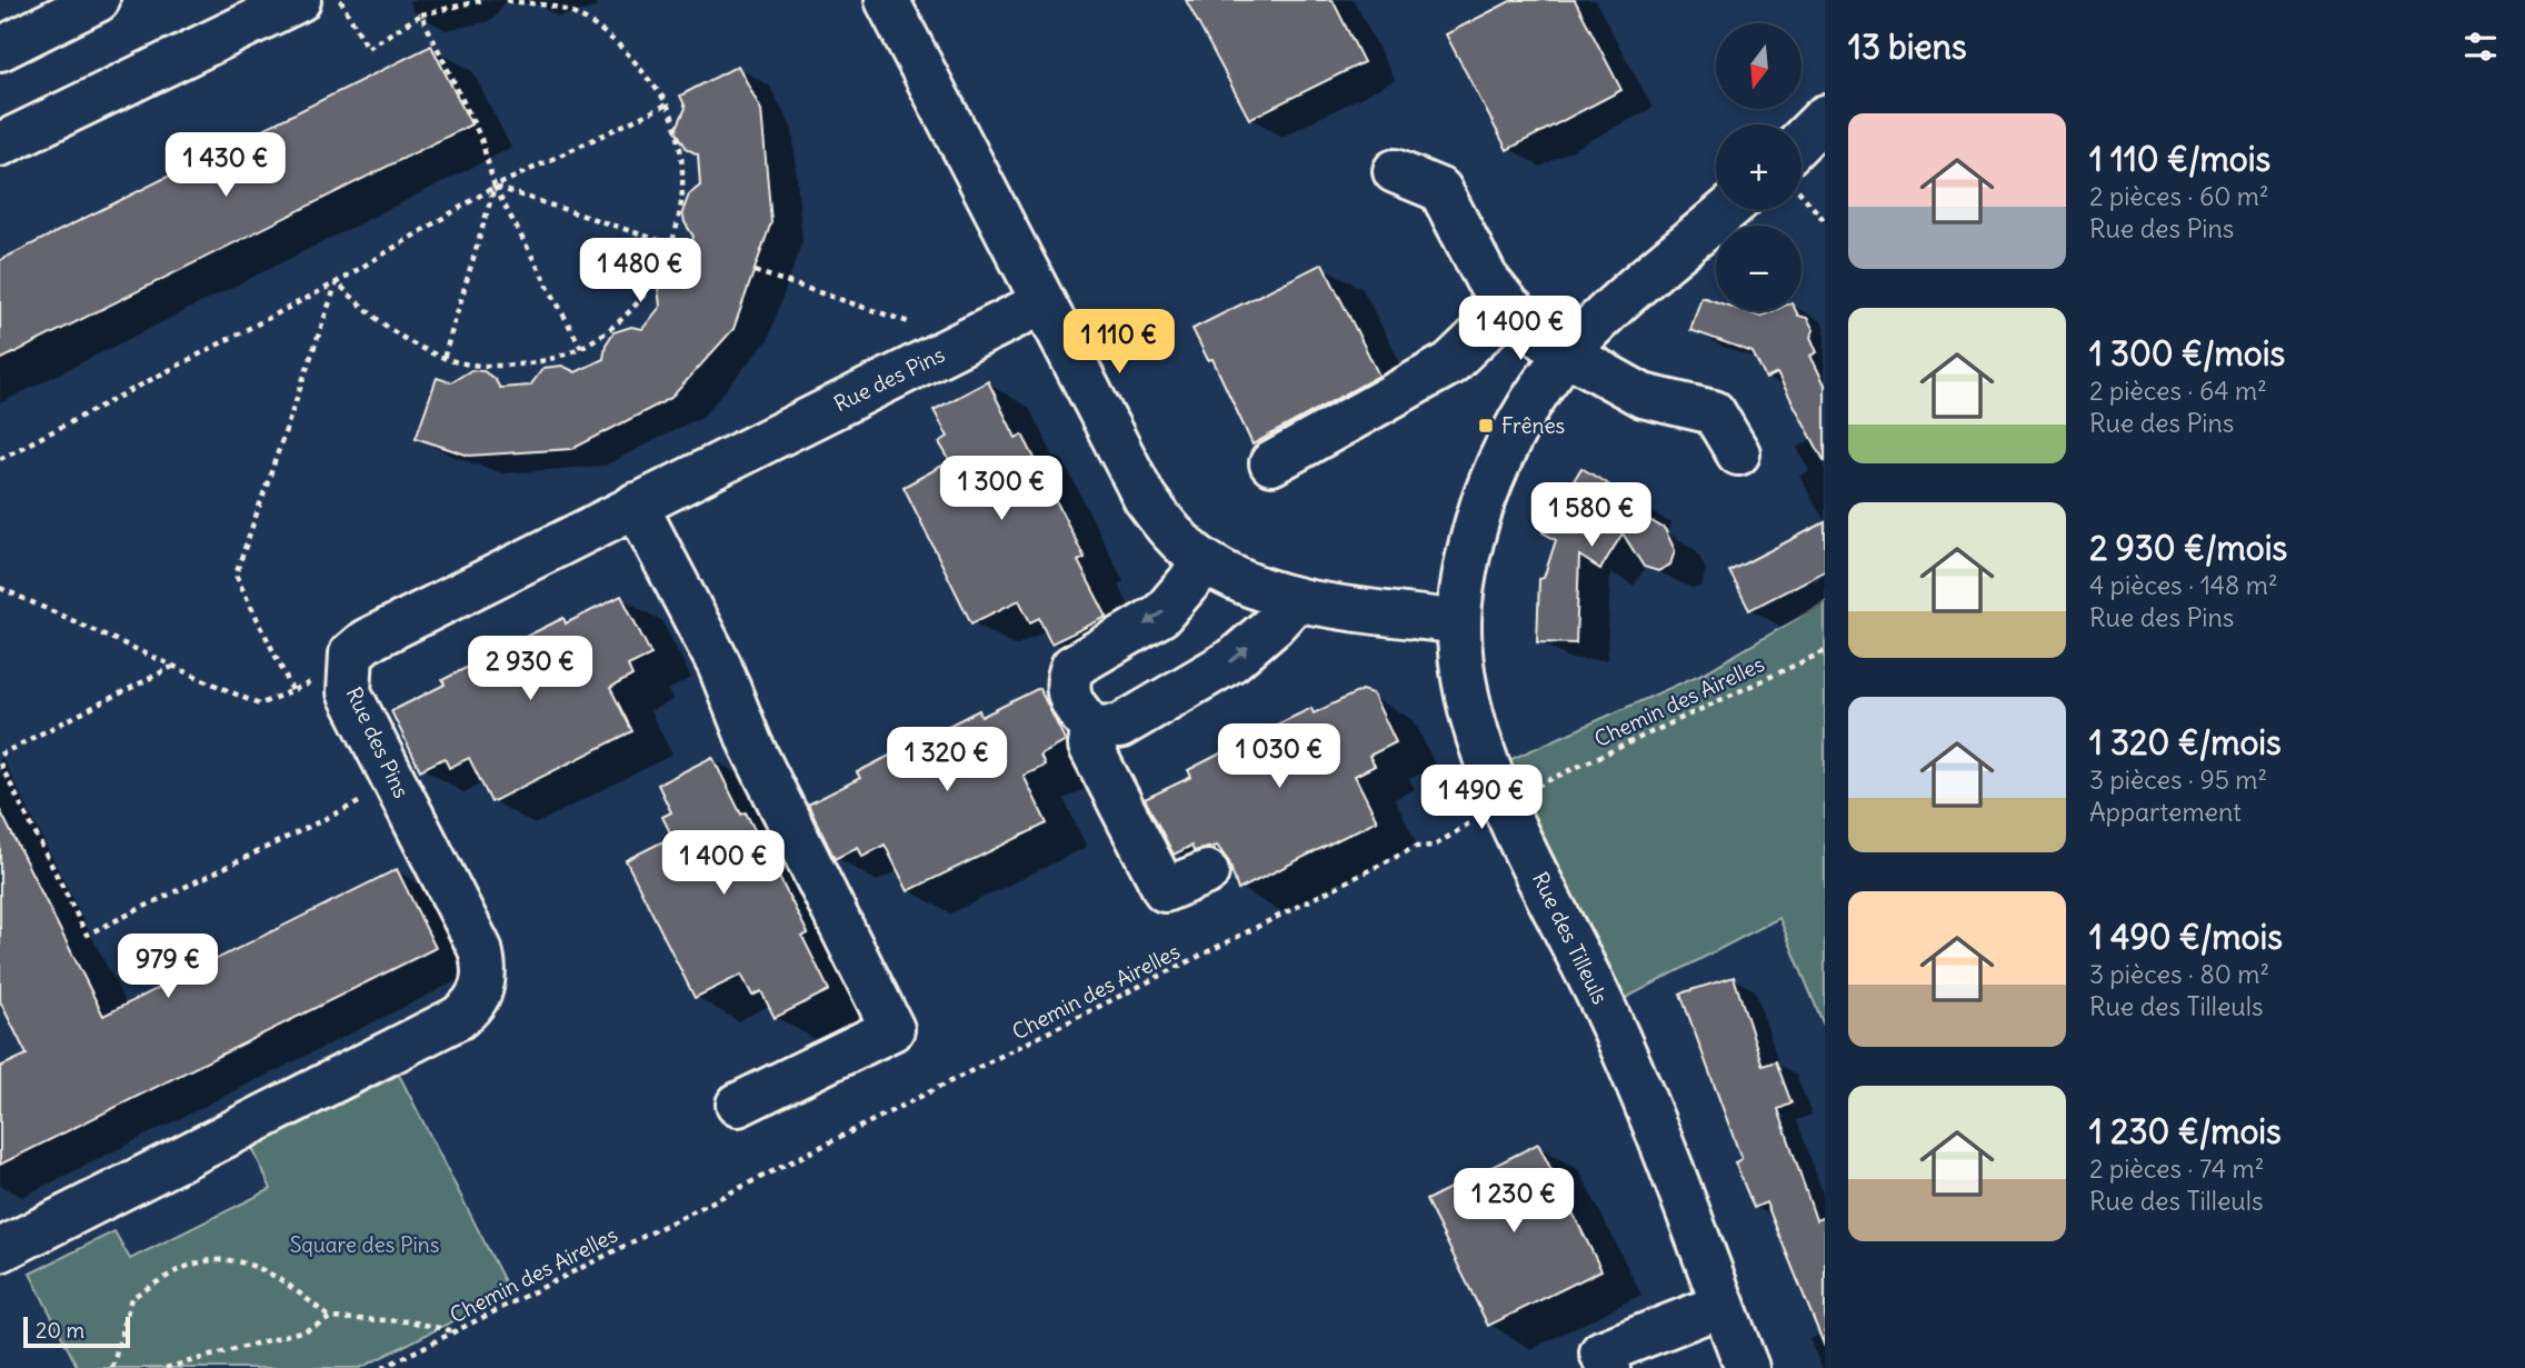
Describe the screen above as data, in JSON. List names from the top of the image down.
{
  "streets": {
    "street": ["Rue des Pins", "Rue des Tilleuls"],
    "path": ["Chemin des Airelles"]
  },
  "crossings": [
    ["Chemin des Airelles", "Rue des Tilleuls"]
  ],
  "parks": ["Square des Pins"],
  "places": {
    "transit": ["Frênes"]
  },
  "scale_bar": "20 m",
  "north": "bottom",
  "page": {
    "heading": "13 biens",
    "map_buttons": ["+", "−"],
    "list": [
      {
        "name": "1 110 €/mois",
        "note": "2 pièces · 60 m² · Rue des Pins"
      },
      {
        "name": "1 300 €/mois",
        "note": "2 pièces · 64 m² · Rue des Pins"
      },
      {
        "name": "2 930 €/mois",
        "note": "4 pièces · 148 m² · Rue des Pins"
      },
      {
        "name": "1 320 €/mois",
        "note": "3 pièces · 95 m² · Appartement"
      },
      {
        "name": "1 490 €/mois",
        "note": "3 pièces · 80 m² · Rue des Tilleuls"
      },
      {
        "name": "1 230 €/mois",
        "note": "2 pièces · 74 m² · Rue des Tilleuls"
      }
    ],
    "price": [
      "1 430 €",
      "1 480 €",
      "1 400 €",
      "1 110 €",
      "1 300 €",
      "1 580 €",
      "2 930 €",
      "1 030 €",
      "1 320 €",
      "1 490 €",
      "1 400 €",
      "979 €",
      "1 230 €"
    ],
    "scale": "20 m"
  }
}
